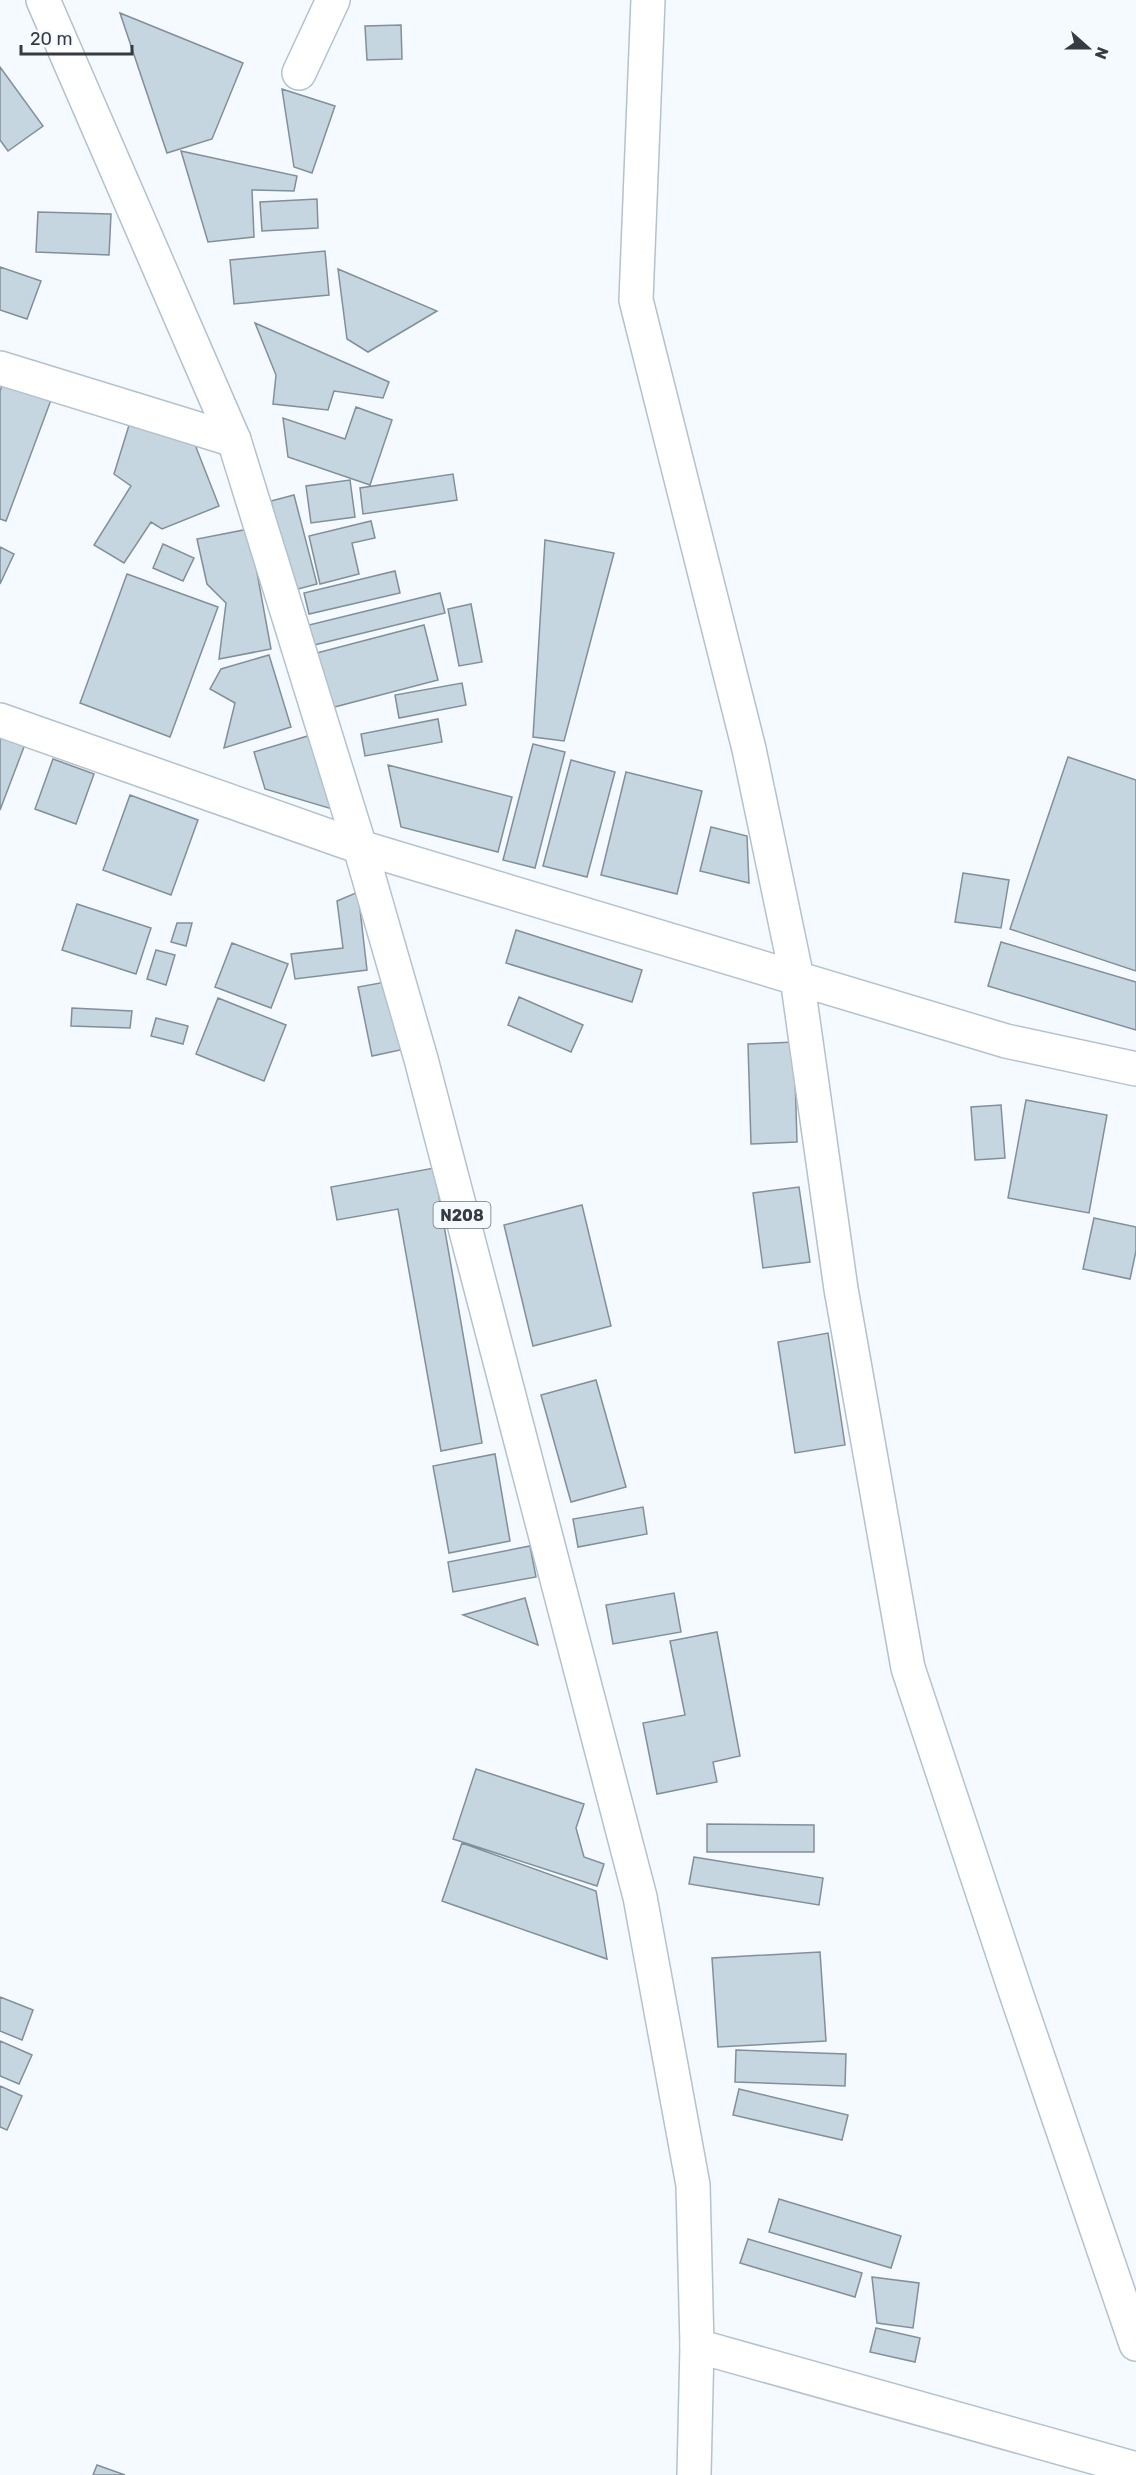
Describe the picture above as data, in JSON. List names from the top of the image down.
{
  "streets": {
    "main road": ["N208"]
  },
  "scale_bar": "20 m",
  "north": "right"
}
